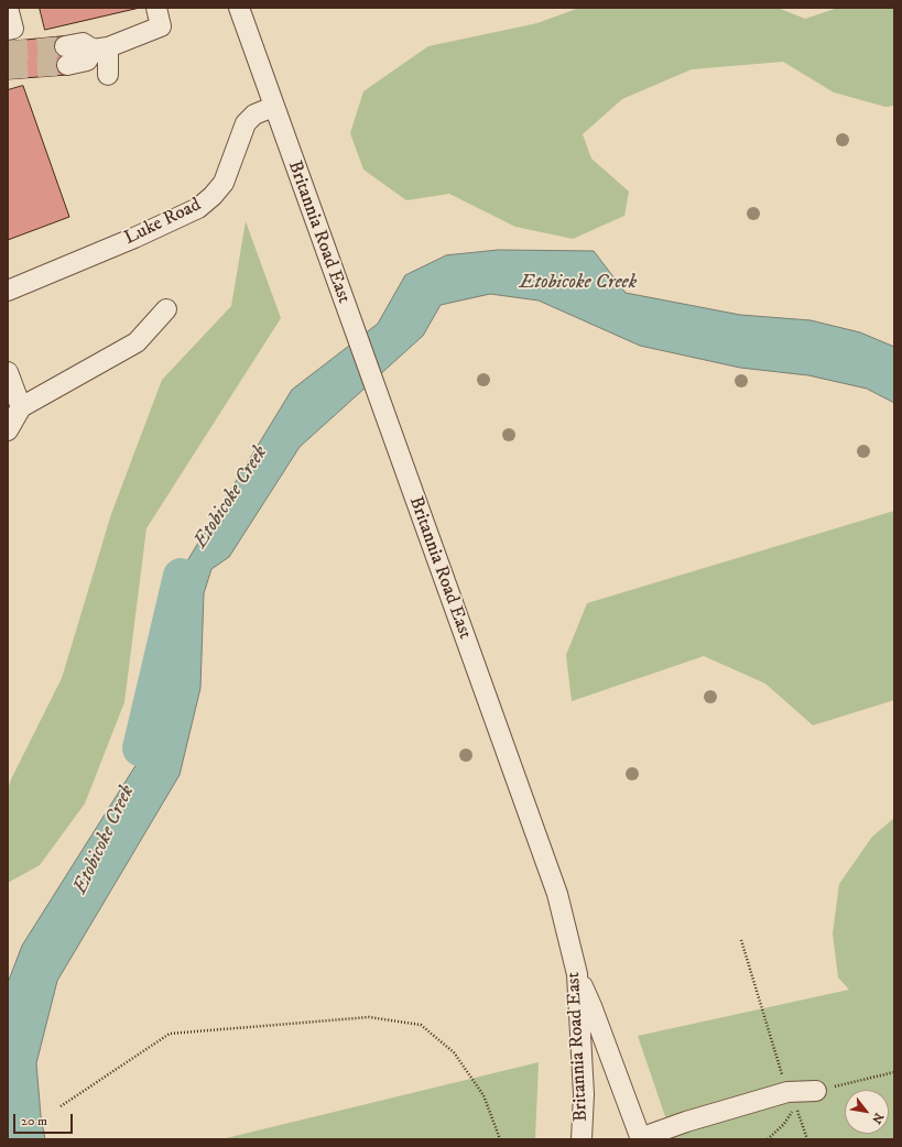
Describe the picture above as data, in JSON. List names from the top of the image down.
{
  "streets": {
    "street": ["Luke Road", "Britannia Road East"]
  },
  "crossings": [
    ["Luke Road", "Britannia Road East"]
  ],
  "water": ["Etobicoke Creek"],
  "scale_bar": "20 m",
  "north": "bottom right"
}
